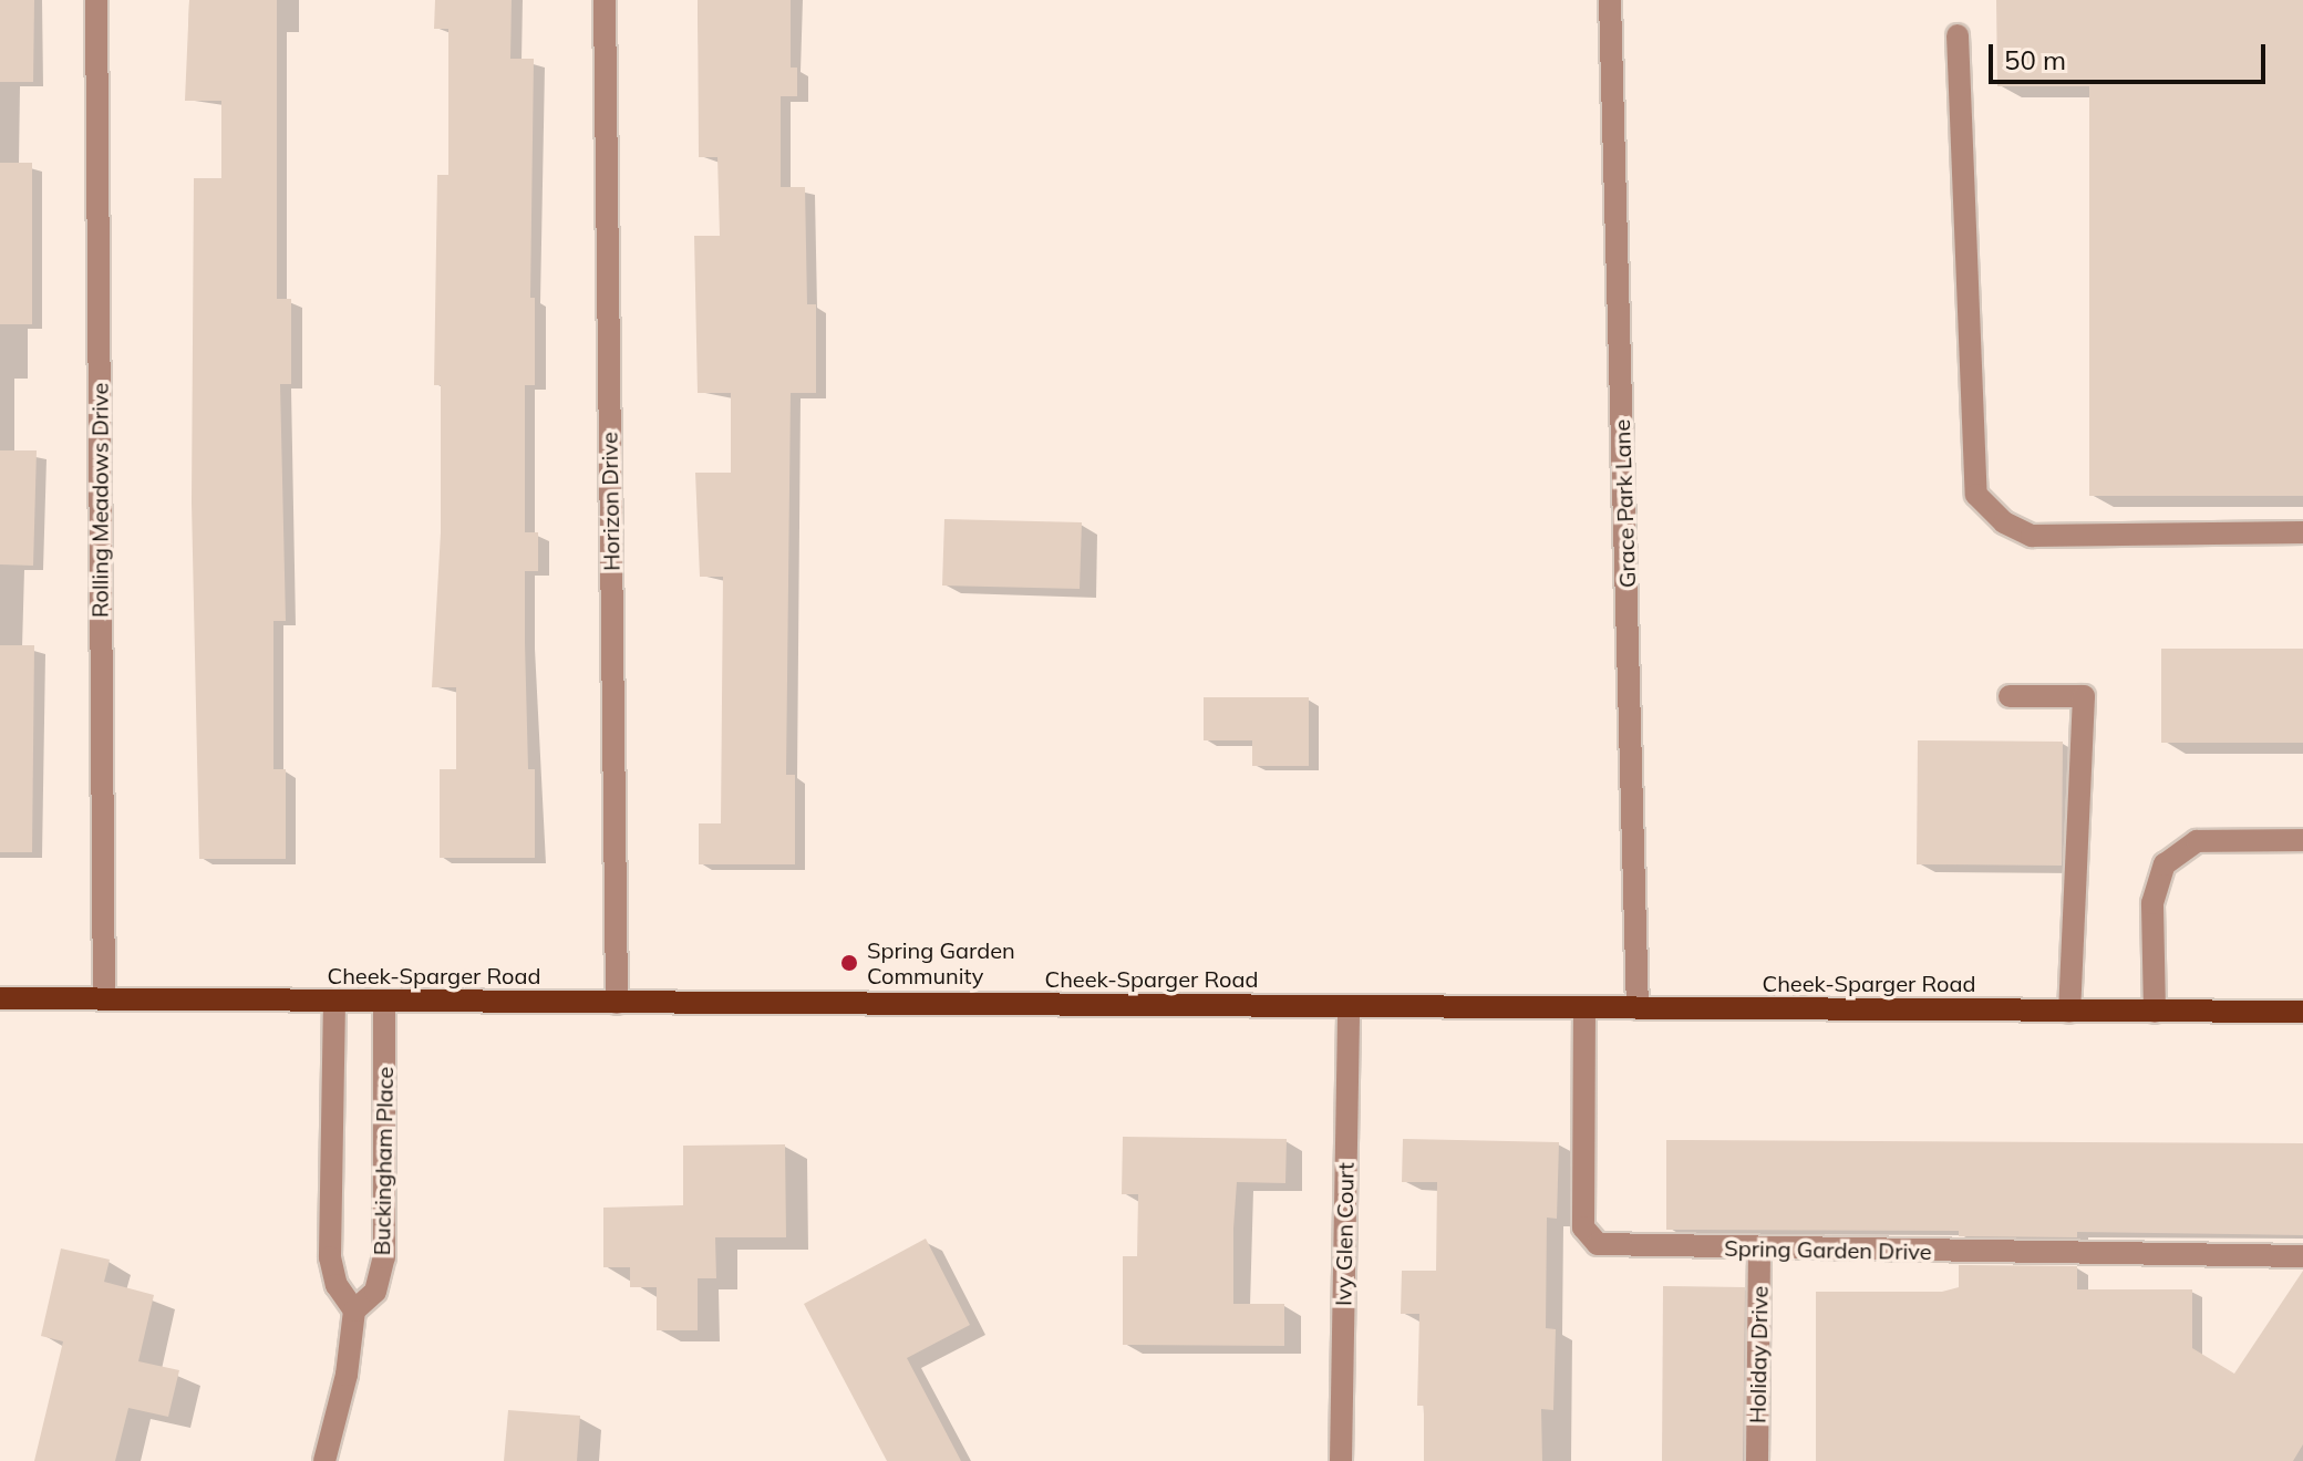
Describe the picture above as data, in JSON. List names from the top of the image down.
{
  "streets": {
    "main road": ["Cheek-Sparger Road"],
    "street": [
      "Rolling Meadows Drive",
      "Horizon Drive",
      "Grace Park Lane",
      "Buckingham Place",
      "Ivy Glen Court",
      "Spring Garden Drive",
      "Holiday Drive"
    ]
  },
  "crossings": [
    ["Rolling Meadows Drive", "Cheek-Sparger Road"],
    ["Horizon Drive", "Cheek-Sparger Road"],
    ["Grace Park Lane", "Cheek-Sparger Road"],
    ["Cheek-Sparger Road", "Buckingham Place"],
    ["Cheek-Sparger Road", "Ivy Glen Court"],
    ["Cheek-Sparger Road", "Spring Garden Drive"],
    ["Spring Garden Drive", "Holiday Drive"]
  ],
  "places": ["Spring Garden Community"],
  "scale_bar": "50 m"
}
